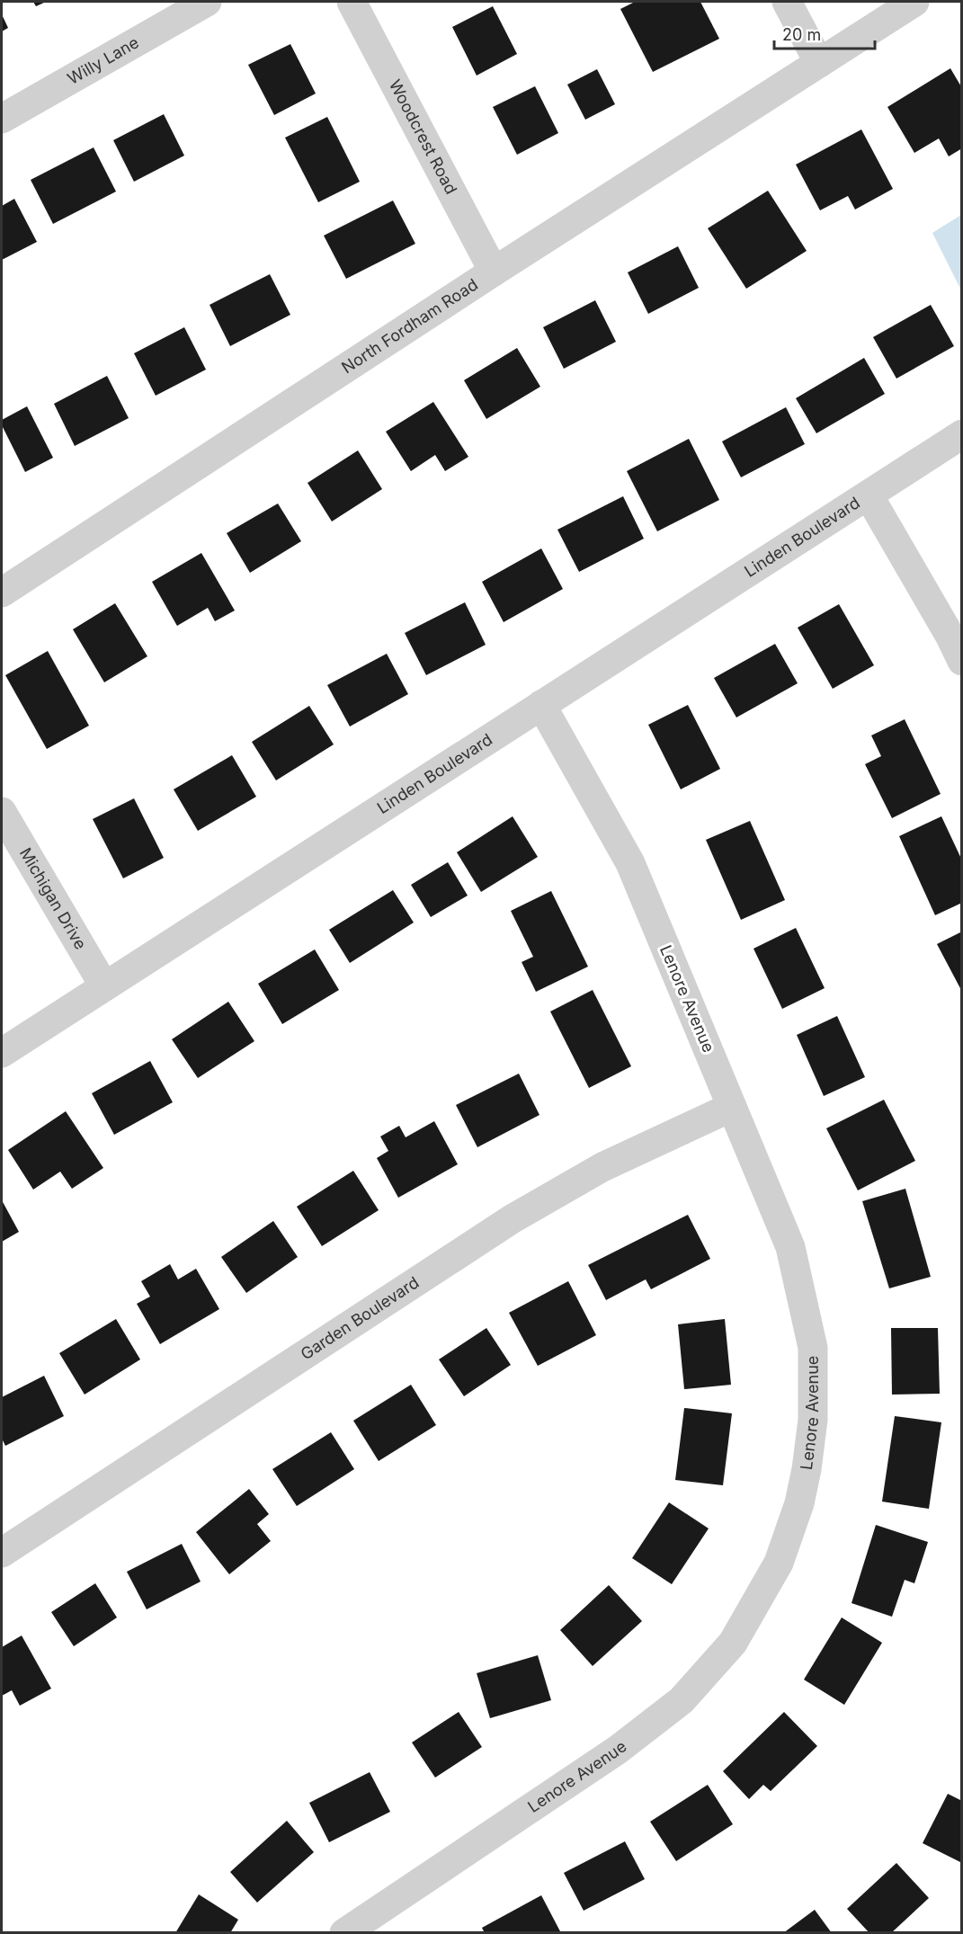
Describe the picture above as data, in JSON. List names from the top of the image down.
{
  "streets": {
    "street": [
      "Willy Lane",
      "Woodcrest Road",
      "North Fordham Road",
      "Linden Boulevard",
      "Michigan Drive",
      "Lenore Avenue",
      "Garden Boulevard"
    ]
  },
  "crossings": [
    ["Woodcrest Road", "North Fordham Road"],
    ["Linden Boulevard", "Michigan Drive"],
    ["Linden Boulevard", "Lenore Avenue"],
    ["Lenore Avenue", "Garden Boulevard"]
  ],
  "scale_bar": "20 m"
}
